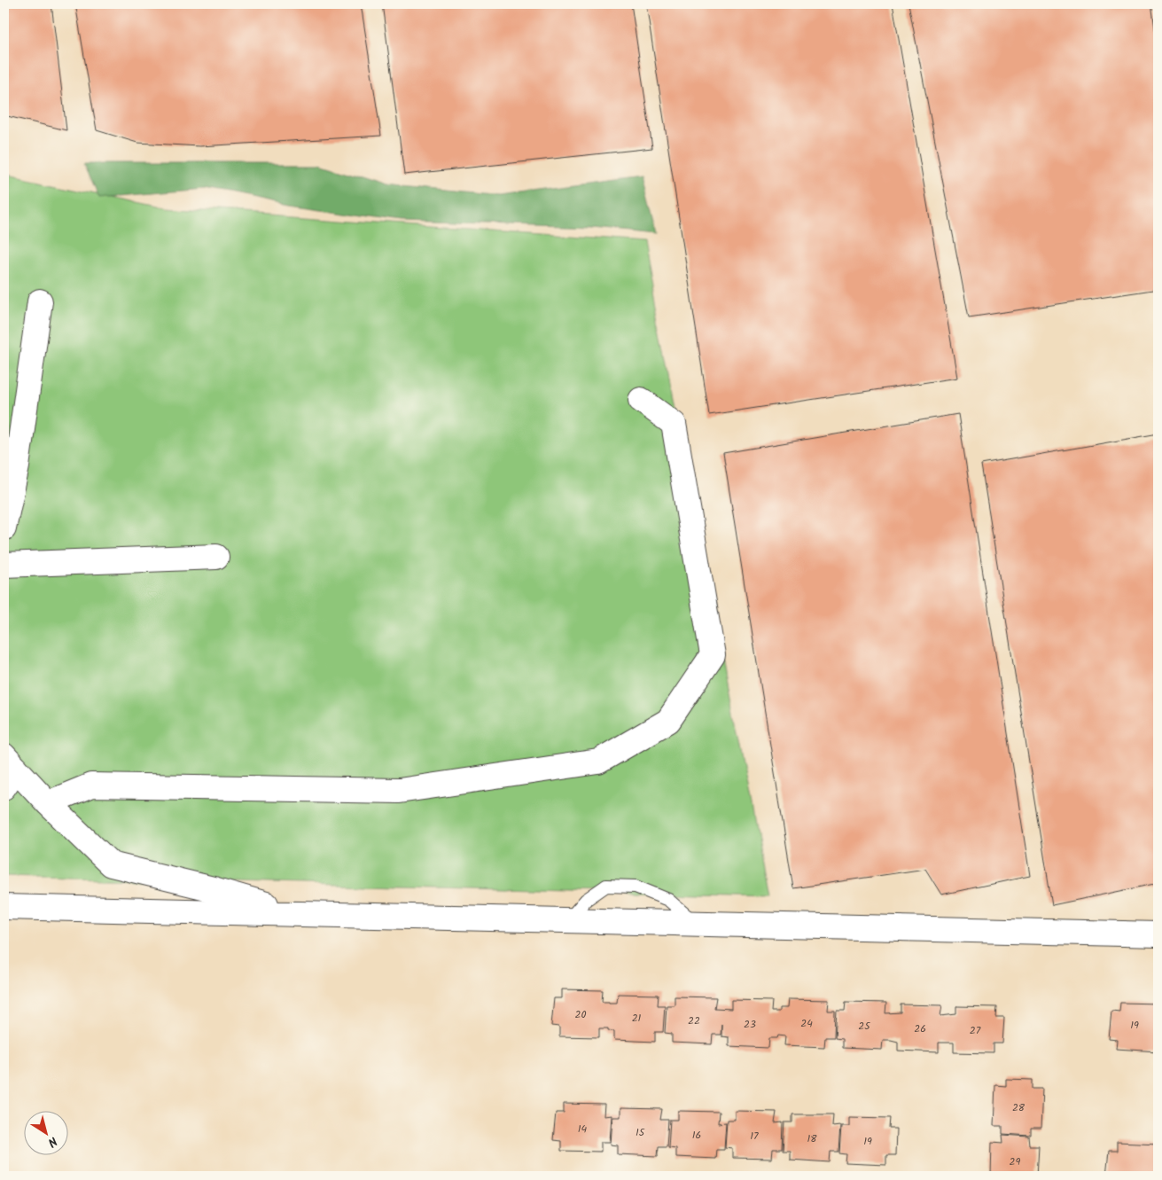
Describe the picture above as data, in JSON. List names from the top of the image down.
{
  "house_numbers": [
    "20",
    "21",
    "22",
    "24",
    "23",
    "19",
    "25",
    "26",
    "27",
    "28",
    "14",
    "15",
    "16",
    "17",
    "18",
    "19",
    "29"
  ],
  "north": "bottom right"
}
